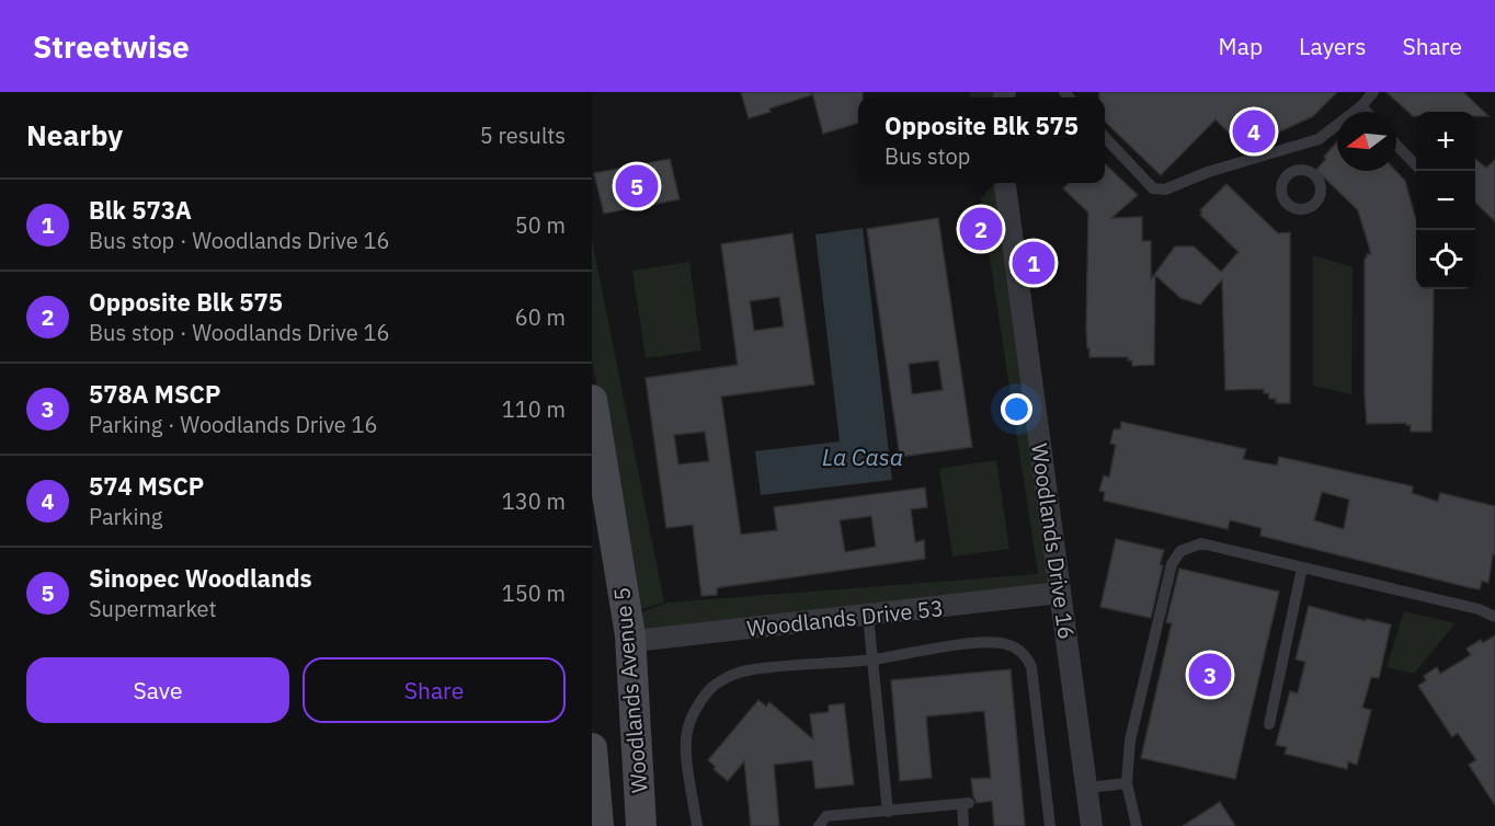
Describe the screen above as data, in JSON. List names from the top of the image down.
{
  "streets": {
    "main road": ["Woodlands Avenue 5"],
    "street": ["Woodlands Drive 16", "Woodlands Drive 53"]
  },
  "crossings": [
    ["Woodlands Drive 16", "Woodlands Drive 53"],
    ["Woodlands Drive 53", "Woodlands Avenue 5"]
  ],
  "water": ["La Casa"],
  "north": "left",
  "page": {
    "header": "Streetwise",
    "nav": ["Map", "Layers", "Share"],
    "heading": ["Nearby", "5 results"],
    "popup": ["Opposite Blk 575", "Bus stop"],
    "pins": [
      "4",
      "5",
      "2",
      "1",
      "3"
    ],
    "map_buttons": ["+", "−"],
    "list": [
      {
        "mark": "1",
        "name": "Blk 573A",
        "note": "Bus stop · Woodlands Drive 16",
        "value": "50 m"
      },
      {
        "mark": "2",
        "name": "Opposite Blk 575",
        "note": "Bus stop · Woodlands Drive 16",
        "value": "60 m"
      },
      {
        "mark": "3",
        "name": "578A MSCP",
        "note": "Parking · Woodlands Drive 16",
        "value": "110 m"
      },
      {
        "mark": "4",
        "name": "574 MSCP",
        "note": "Parking",
        "value": "130 m"
      },
      {
        "mark": "5",
        "name": "Sinopec Woodlands",
        "note": "Supermarket",
        "value": "150 m"
      }
    ],
    "buttons": ["Save", "Share"]
  }
}
